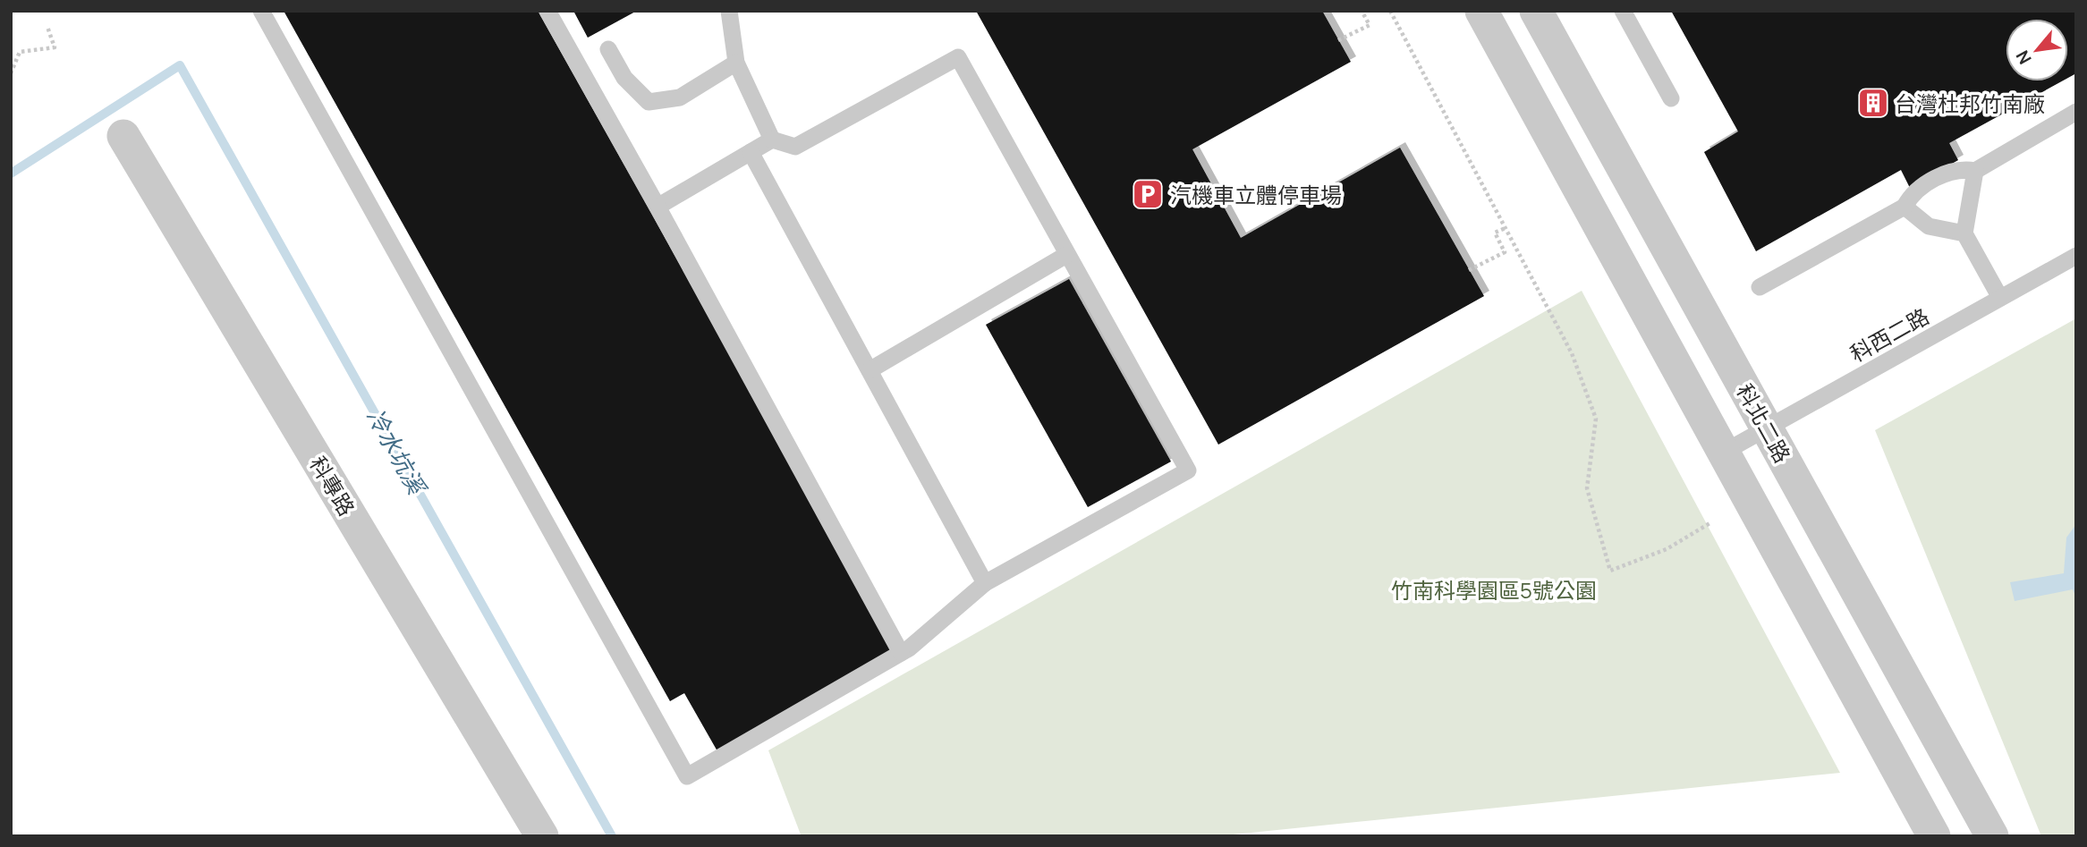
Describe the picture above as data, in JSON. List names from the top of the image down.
{
  "streets": {
    "street": ["科北二路", "科專路"],
    "lane": ["科西二路"]
  },
  "crossings": [
    ["科西二路", "科北二路"]
  ],
  "water": ["冷水坑溪"],
  "parks": ["竹南科學園區5號公園"],
  "places": {
    "building": ["台灣杜邦竹南廠"],
    "parking": ["汽機車立體停車場"]
  },
  "north": "bottom left"
}
